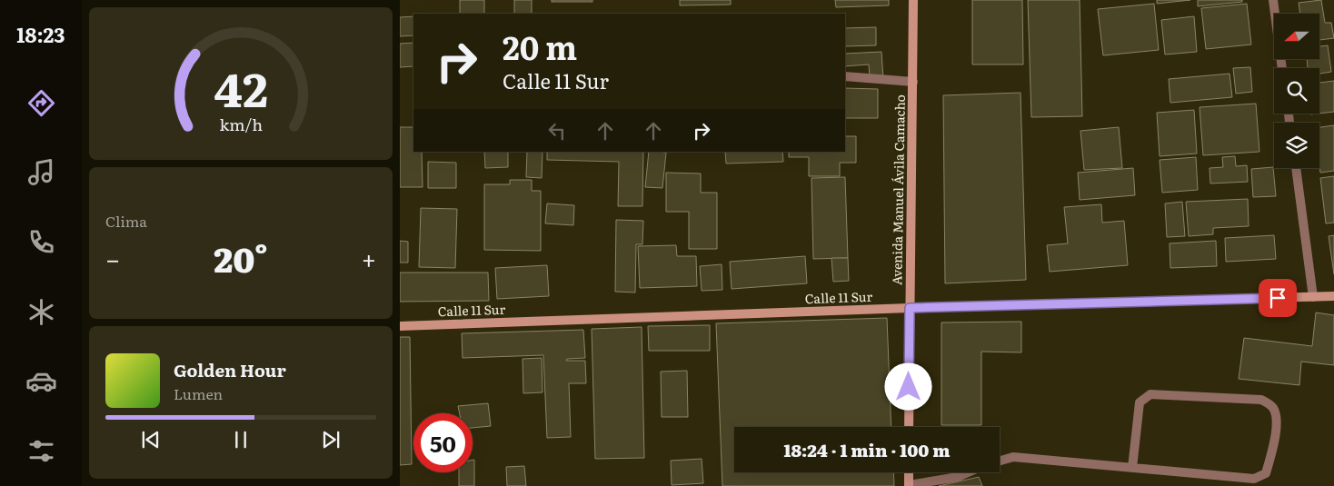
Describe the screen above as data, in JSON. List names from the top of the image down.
{
  "streets": {
    "street": ["Avenida Manuel Ávila Camacho", "Calle 11 Sur"]
  },
  "crossings": [
    ["Avenida Manuel Ávila Camacho", "Calle 11 Sur"]
  ],
  "north": "left",
  "page": {
    "tabs": "18:23",
    "turn": ["20 m", "Calle 11 Sur"],
    "tile": "Clima",
    "heat": ["−", "20°", "+"],
    "song": ["Golden Hour", "Lumen"],
    "limit": "50",
    "trip": "18:24 · 1 min · 100 m",
    "gauge": ["42", "km/h"]
  }
}
